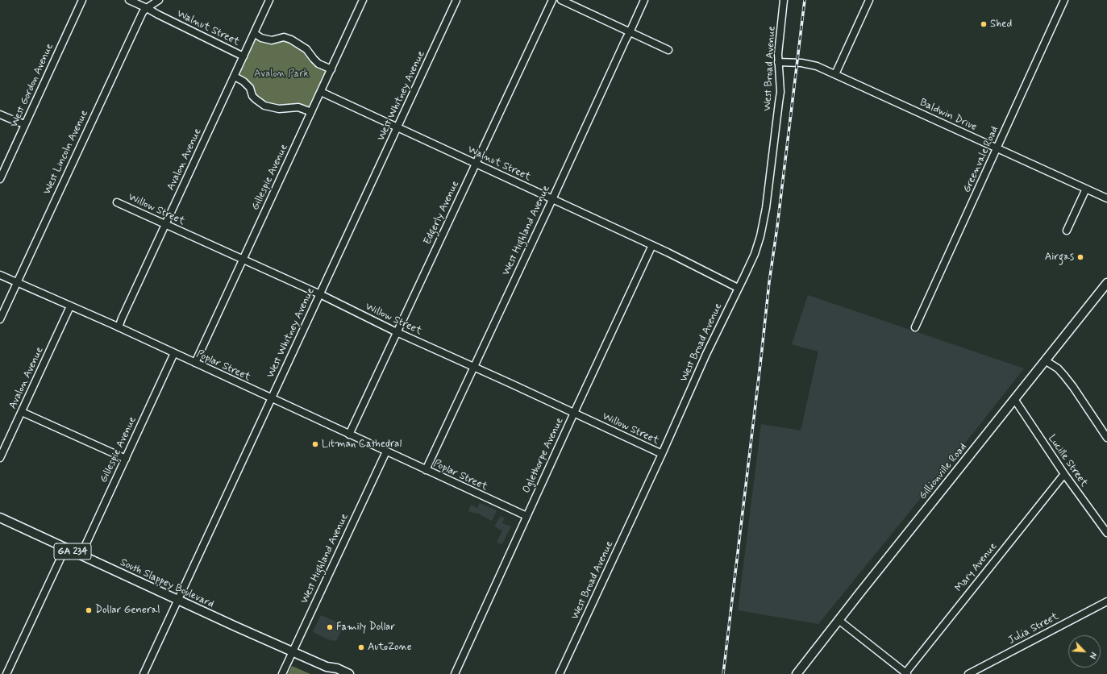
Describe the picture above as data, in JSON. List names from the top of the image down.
{
  "streets": {
    "main road": ["Gillionville Road", "GA 234", "South Slappey Boulevard"],
    "street": [
      "Walnut Street",
      "West Broad Avenue",
      "West Gordon Avenue",
      "West Whitney Avenue",
      "Baldwin Drive",
      "West Lincoln Avenue",
      "Avalon Avenue",
      "Greenvale Road",
      "Gillespie Avenue",
      "Willow Street",
      "Edgerly Avenue",
      "West Highland Avenue",
      "Poplar Street",
      "Oglethorpe Avenue",
      "Lucille Street",
      "Mary Avenue",
      "Julia Street"
    ]
  },
  "crossings": [
    ["Walnut Street", "West Broad Avenue"],
    ["Walnut Street", "West Whitney Avenue"],
    ["Walnut Street", "West Lincoln Avenue"],
    ["Walnut Street", "Avalon Avenue"],
    ["Walnut Street", "Gillespie Avenue"],
    ["Walnut Street", "Edgerly Avenue"],
    ["Walnut Street", "West Highland Avenue"],
    ["Walnut Street", "Oglethorpe Avenue"],
    ["West Broad Avenue", "Baldwin Drive"],
    ["West Broad Avenue", "Willow Street"],
    ["West Whitney Avenue", "Willow Street"],
    ["West Whitney Avenue", "Poplar Street"],
    ["West Whitney Avenue", "South Slappey Boulevard"],
    ["Baldwin Drive", "Greenvale Road"],
    ["West Lincoln Avenue", "Poplar Street"],
    ["Avalon Avenue", "Willow Street"],
    ["Avalon Avenue", "Poplar Street"],
    ["Gillespie Avenue", "Willow Street"],
    ["Gillespie Avenue", "Poplar Street"],
    ["Gillespie Avenue", "South Slappey Boulevard"],
    ["Willow Street", "Edgerly Avenue"],
    ["Willow Street", "West Highland Avenue"],
    ["Willow Street", "Oglethorpe Avenue"],
    ["Edgerly Avenue", "Poplar Street"],
    ["West Highland Avenue", "Poplar Street"],
    ["West Highland Avenue", "South Slappey Boulevard"],
    ["Poplar Street", "Oglethorpe Avenue"],
    ["Lucille Street", "Gillionville Road"],
    ["Lucille Street", "Mary Avenue"]
  ],
  "parks": ["Avalon Park"],
  "places": [
    "Shed",
    "Airgas",
    "Litman Cathedral",
    "Dollar General",
    "Family Dollar",
    "AutoZone"
  ],
  "north": "bottom right"
}
